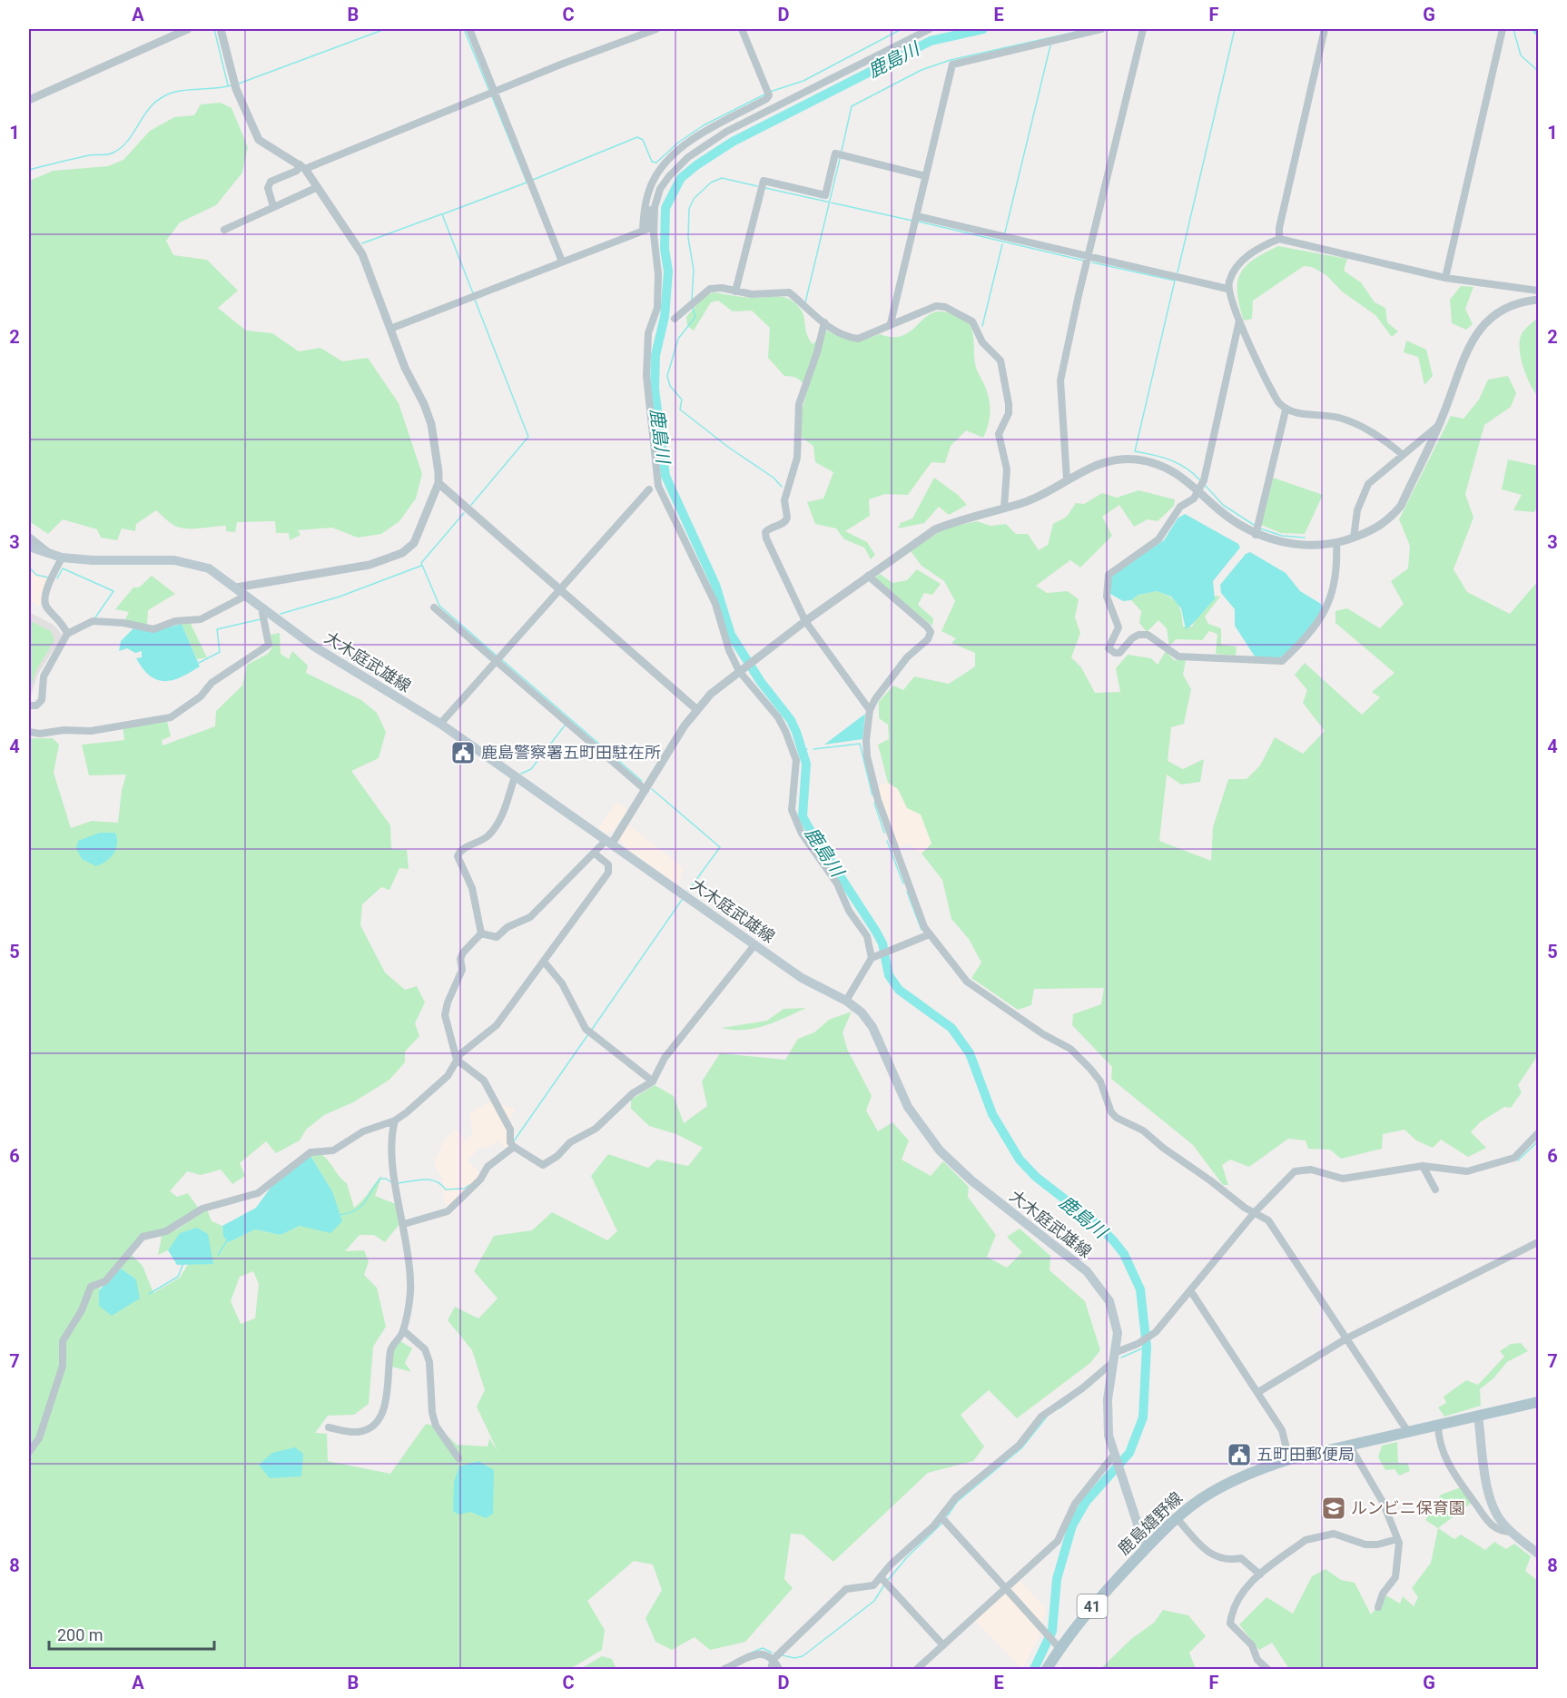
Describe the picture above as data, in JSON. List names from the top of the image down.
{
  "streets": {
    "main road": ["大木庭武雄線", "鹿島嬉野線", "41"]
  },
  "crossings": [
    ["大木庭武雄線", "鹿島嬉野線"]
  ],
  "water": ["鹿島川"],
  "places": {
    "public building": ["鹿島警察署五町田駐在所", "五町田郵便局"],
    "school or university": ["ルンビニ保育園"]
  },
  "scale_bar": "200 m",
  "grid": {
    "columns": [
      "A",
      "B",
      "C",
      "D",
      "E",
      "F",
      "G"
    ],
    "rows": [
      "1",
      "2",
      "3",
      "4",
      "5",
      "6",
      "7",
      "8"
    ]
  }
}
